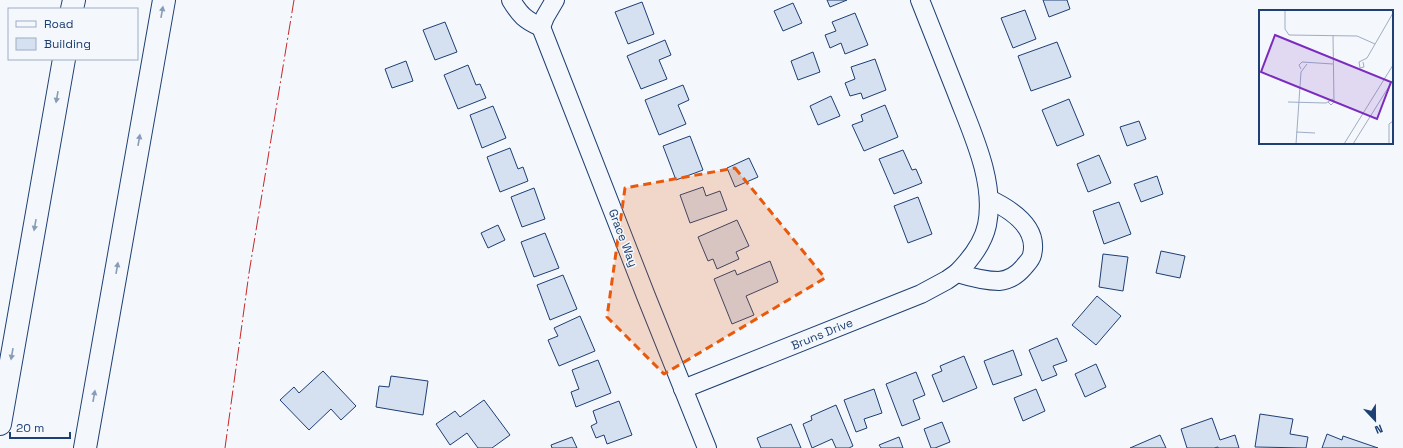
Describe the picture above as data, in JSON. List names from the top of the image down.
{
  "streets": {
    "street": ["Grace Way", "Bruns Drive"]
  },
  "crossings": [
    ["Grace Way", "Bruns Drive"]
  ],
  "legend": ["Road", "Building"],
  "scale_bar": "20 m",
  "north": "bottom"
}
